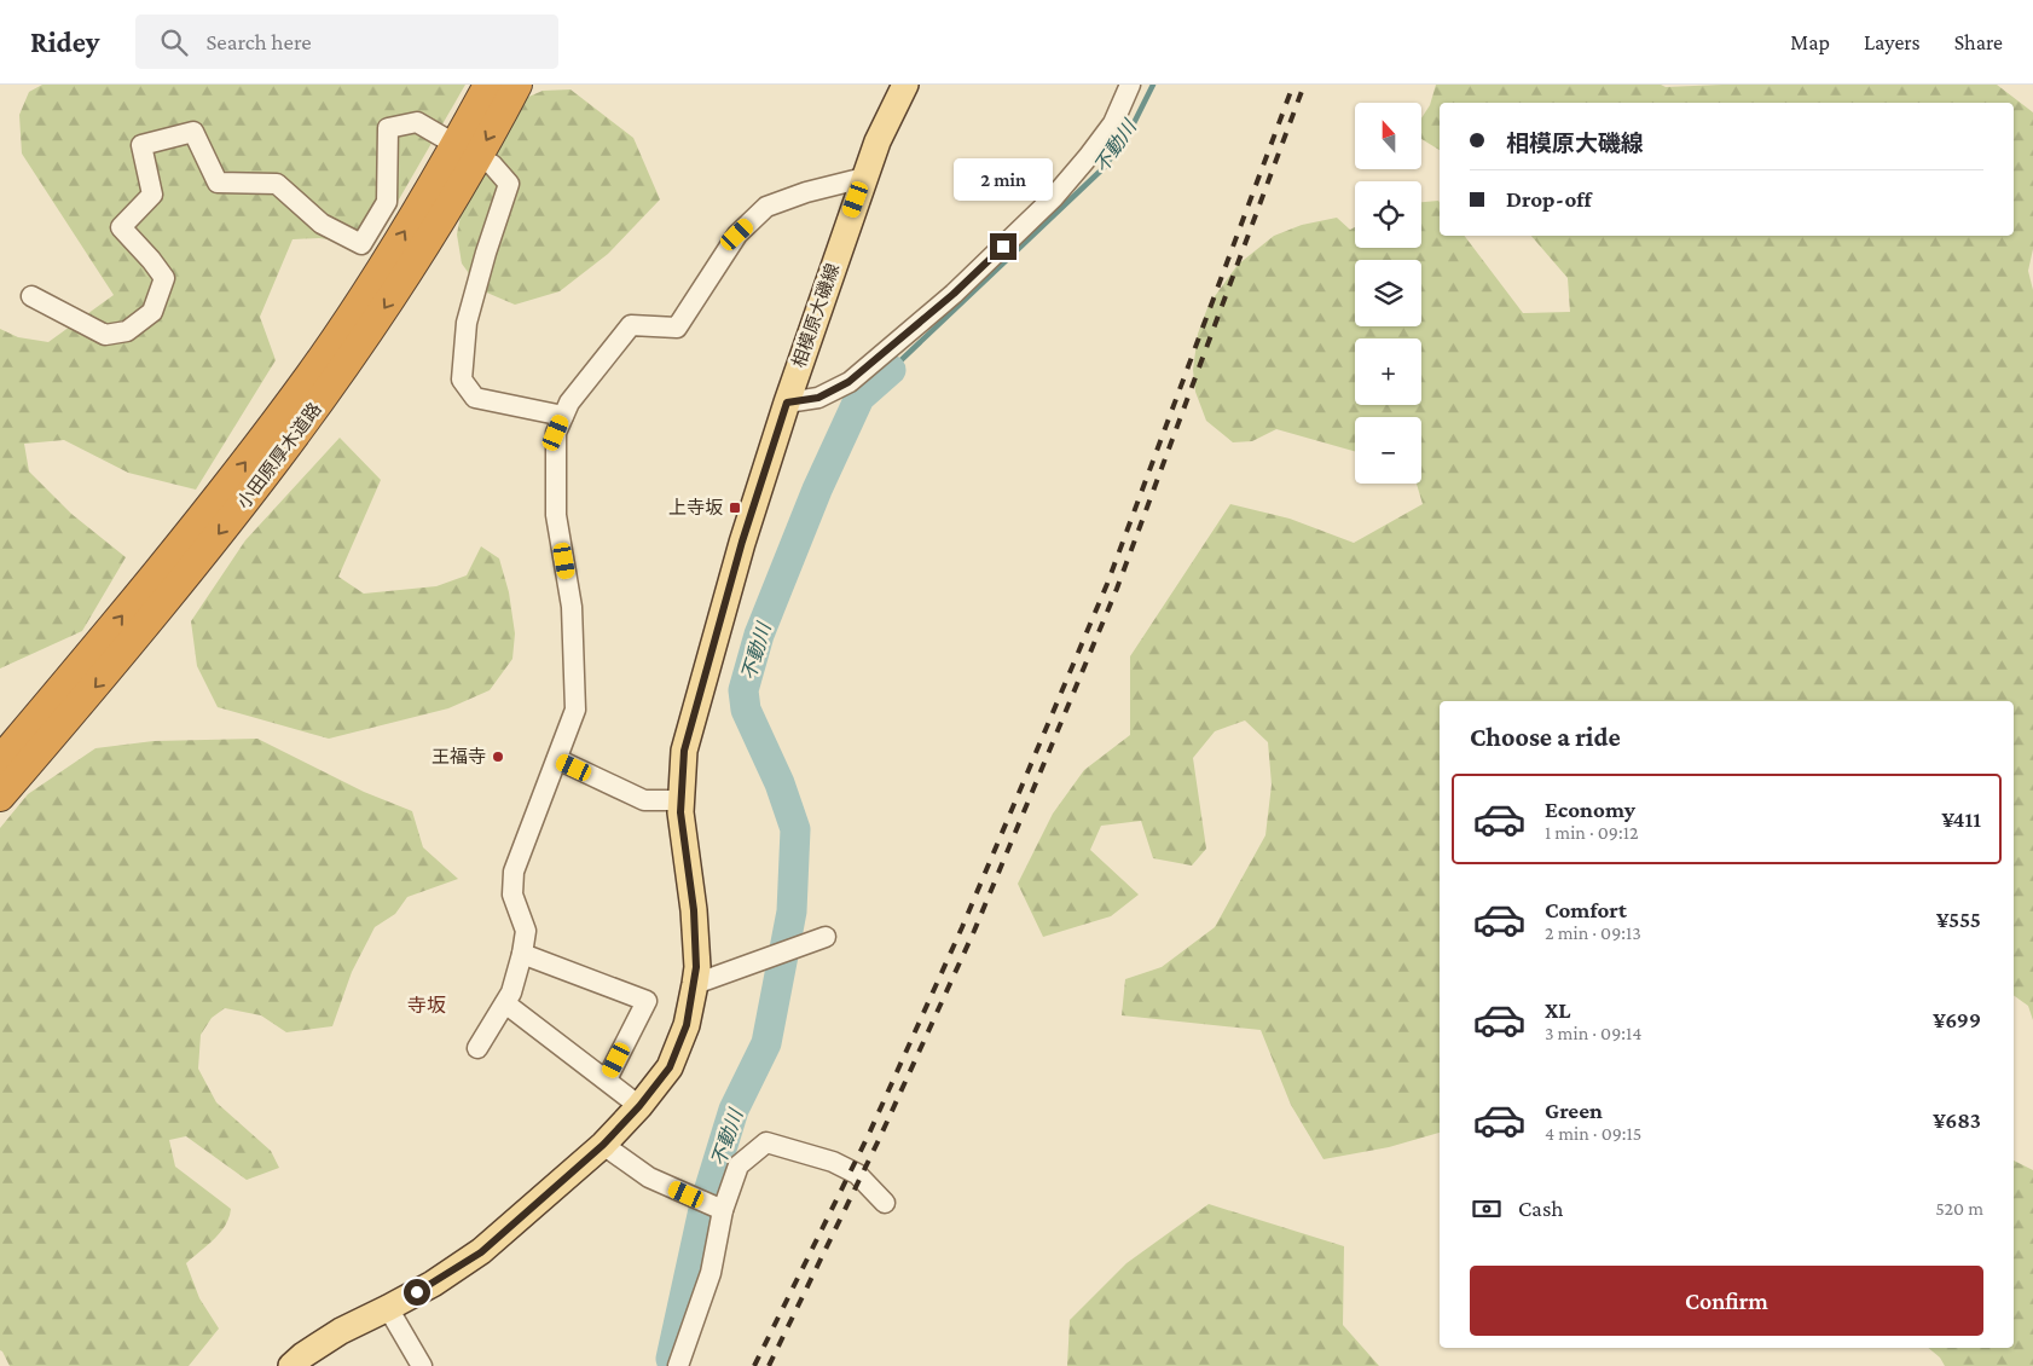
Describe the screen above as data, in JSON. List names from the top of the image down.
{
  "streets": {
    "highway": ["小田原厚木道路"],
    "main road": ["相模原大磯線"]
  },
  "districts": ["寺坂"],
  "water": ["不動川"],
  "places": {
    "transit": ["上寺坂"],
    "other": ["王福寺"]
  },
  "north": "top",
  "page": {
    "header": "Ridey",
    "search": "Search here",
    "nav": ["Map", "Layers", "Share"],
    "map_buttons": ["+", "−"],
    "banner": ["相模原大磯線", "Drop-off"],
    "bubble": "2 min",
    "heading": "Choose a ride",
    "list": [
      {
        "name": "Economy",
        "note": "1 min · 09:12",
        "value": "¥411"
      },
      {
        "name": "Comfort",
        "note": "2 min · 09:13",
        "value": "¥555"
      },
      {
        "name": "XL",
        "note": "3 min · 09:14",
        "value": "¥699"
      },
      {
        "name": "Green",
        "note": "4 min · 09:15",
        "value": "¥683"
      }
    ],
    "pay": ["Cash", "520 m"],
    "buttons": "Confirm"
  }
}
